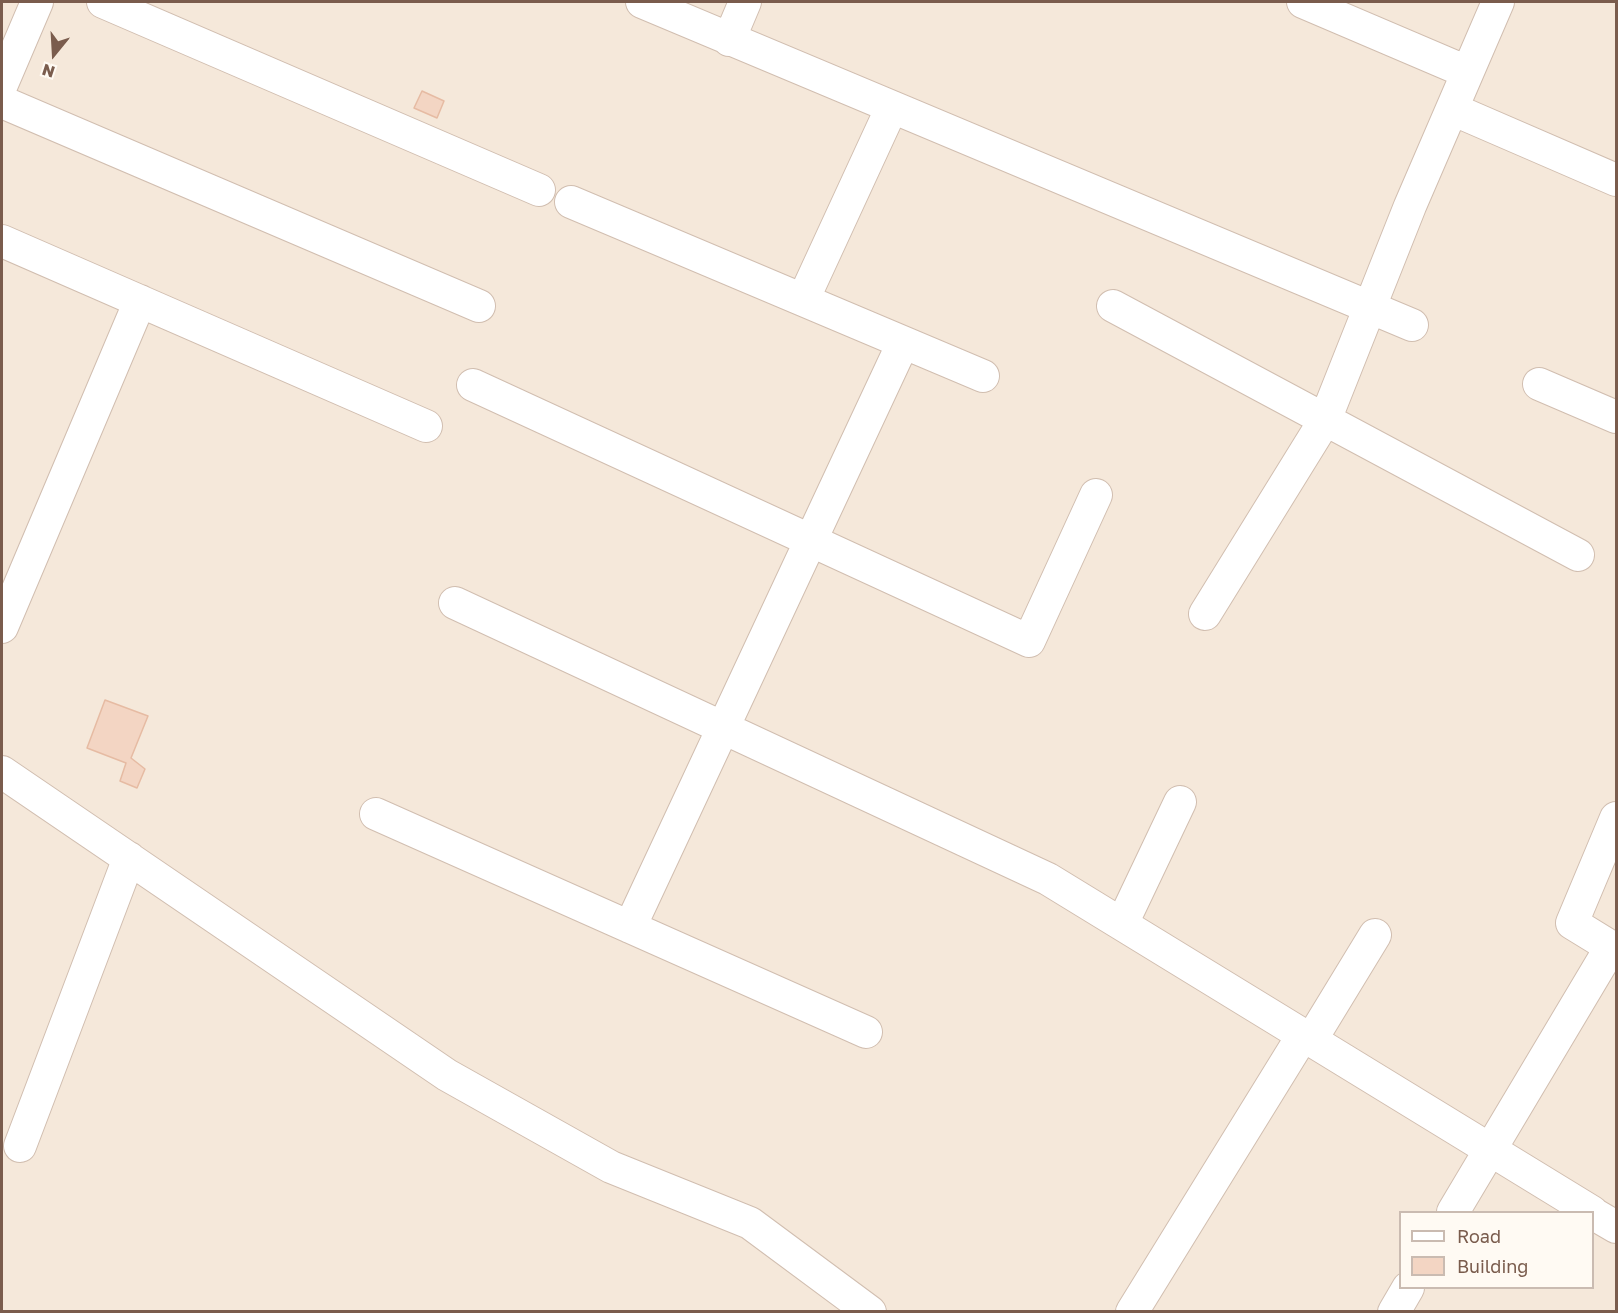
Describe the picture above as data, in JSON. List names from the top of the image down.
{
  "legend": ["Road", "Building"],
  "north": "bottom"
}
